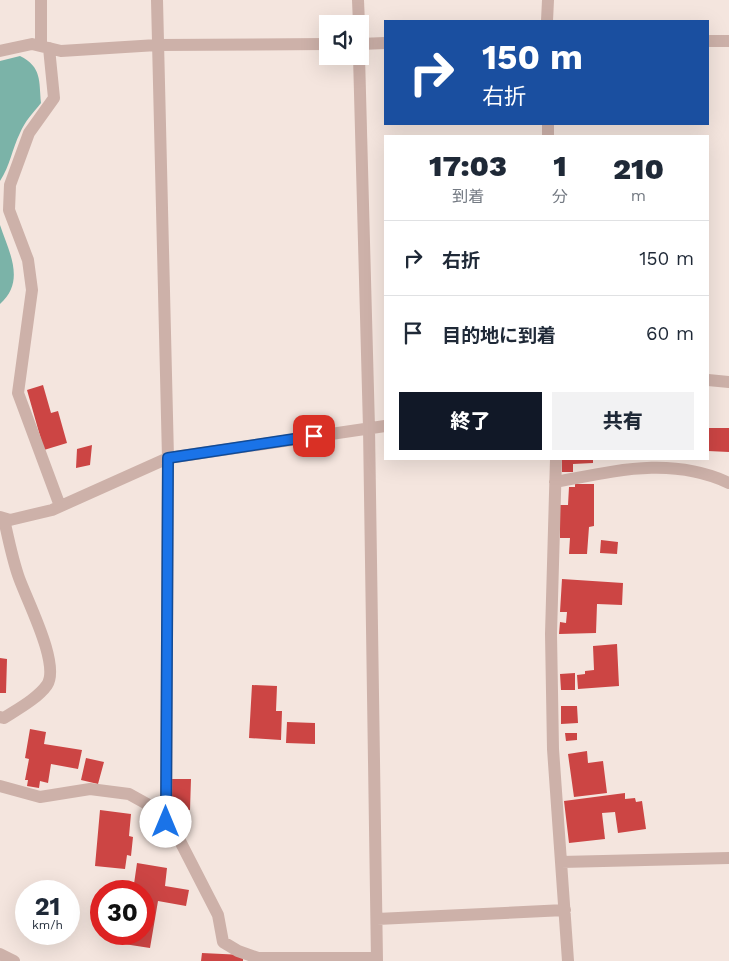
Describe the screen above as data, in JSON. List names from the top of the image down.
{
  "page": {
    "turn": ["150 m", "右折"],
    "eta": [
      "17:03",
      "到着",
      "1",
      "分",
      "210",
      "m"
    ],
    "list": [
      {
        "name": "右折",
        "value": "150 m"
      },
      {
        "name": "目的地に到着",
        "value": "60 m"
      }
    ],
    "buttons": ["終了", "共有"],
    "speed": "21 km/h",
    "limit": "30"
  }
}
